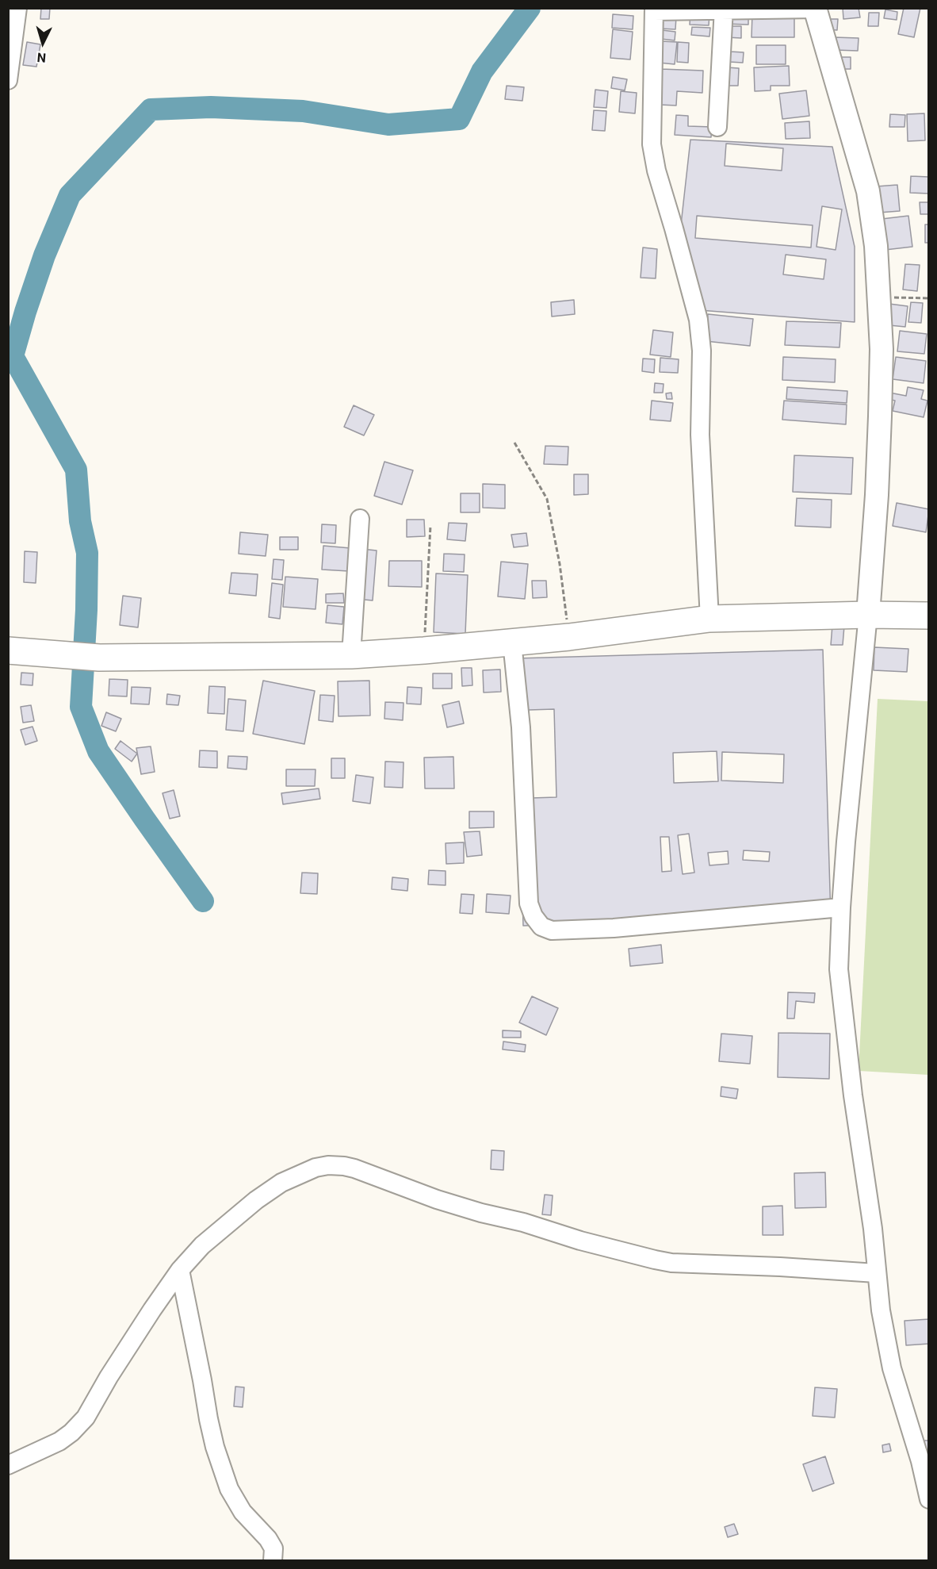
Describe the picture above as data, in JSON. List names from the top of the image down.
{
  "north": "bottom"
}
